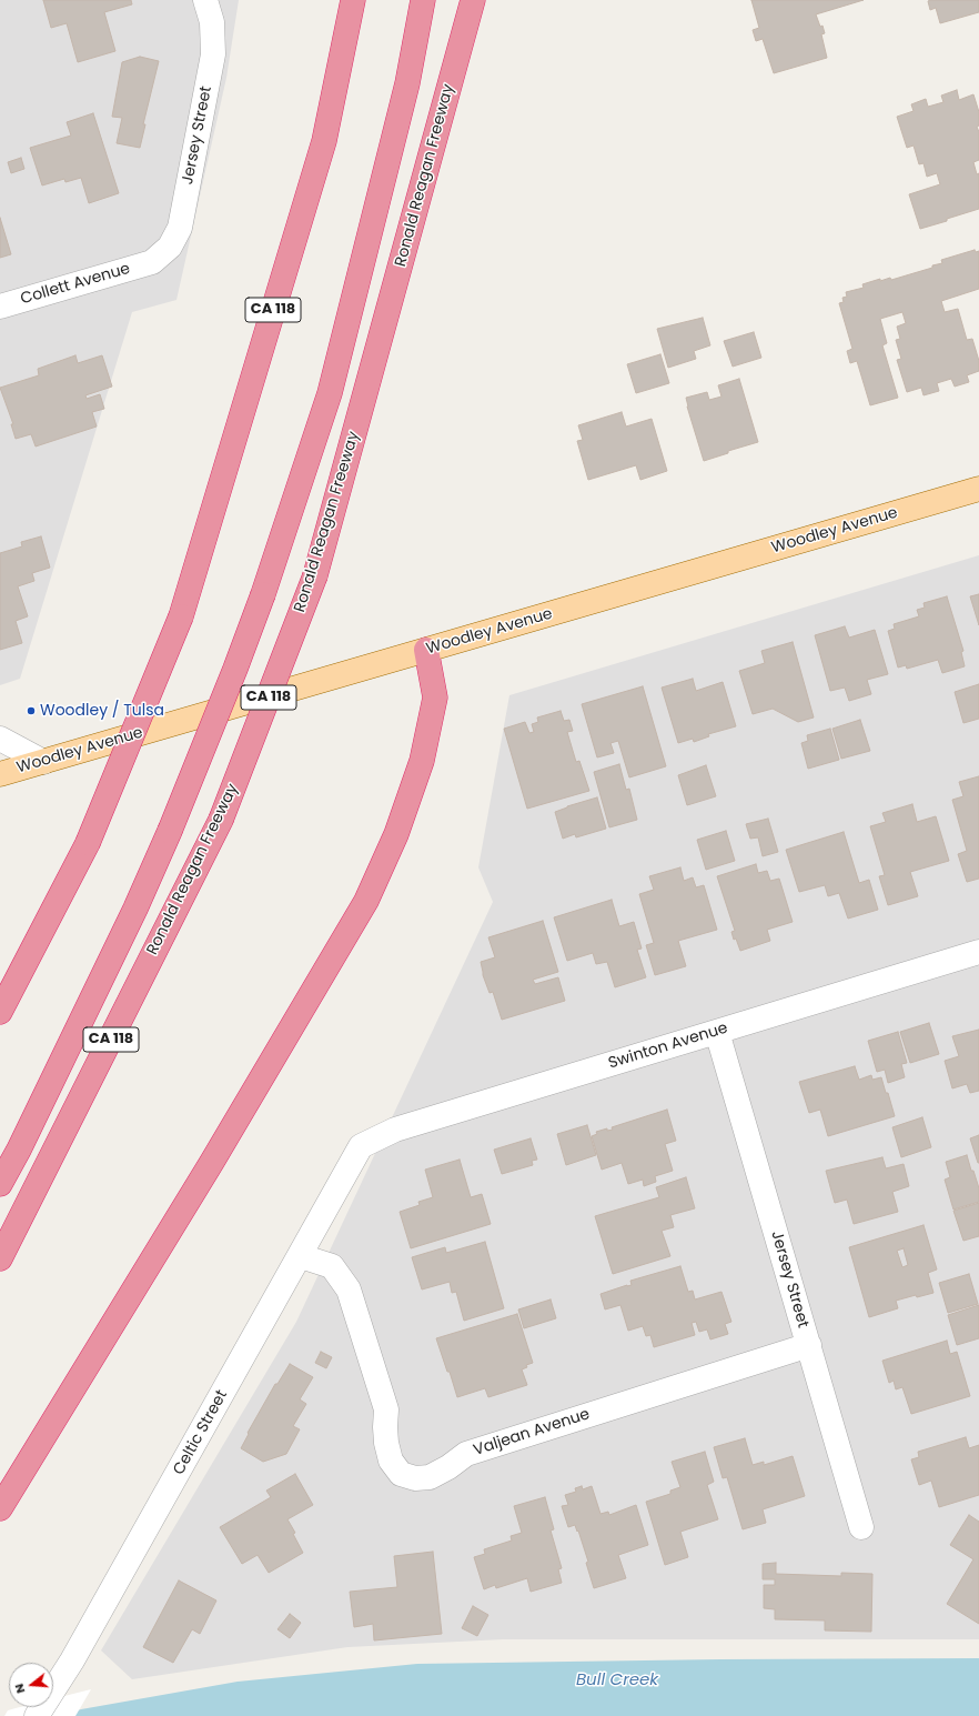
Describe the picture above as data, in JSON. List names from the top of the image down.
{
  "streets": {
    "highway": ["Ronald Reagan Freeway", "CA 118"],
    "main road": ["Woodley Avenue"],
    "street": [
      "Jersey Street",
      "Collett Avenue",
      "Swinton Avenue",
      "Celtic Street",
      "Valjean Avenue"
    ]
  },
  "crossings": [
    ["Jersey Street", "Collett Avenue"],
    ["Jersey Street", "Swinton Avenue"],
    ["Jersey Street", "Valjean Avenue"],
    ["Swinton Avenue", "Celtic Street"],
    ["Celtic Street", "Valjean Avenue"]
  ],
  "water": ["Bull Creek"],
  "places": ["Woodley / Tulsa"],
  "north": "left"
}
